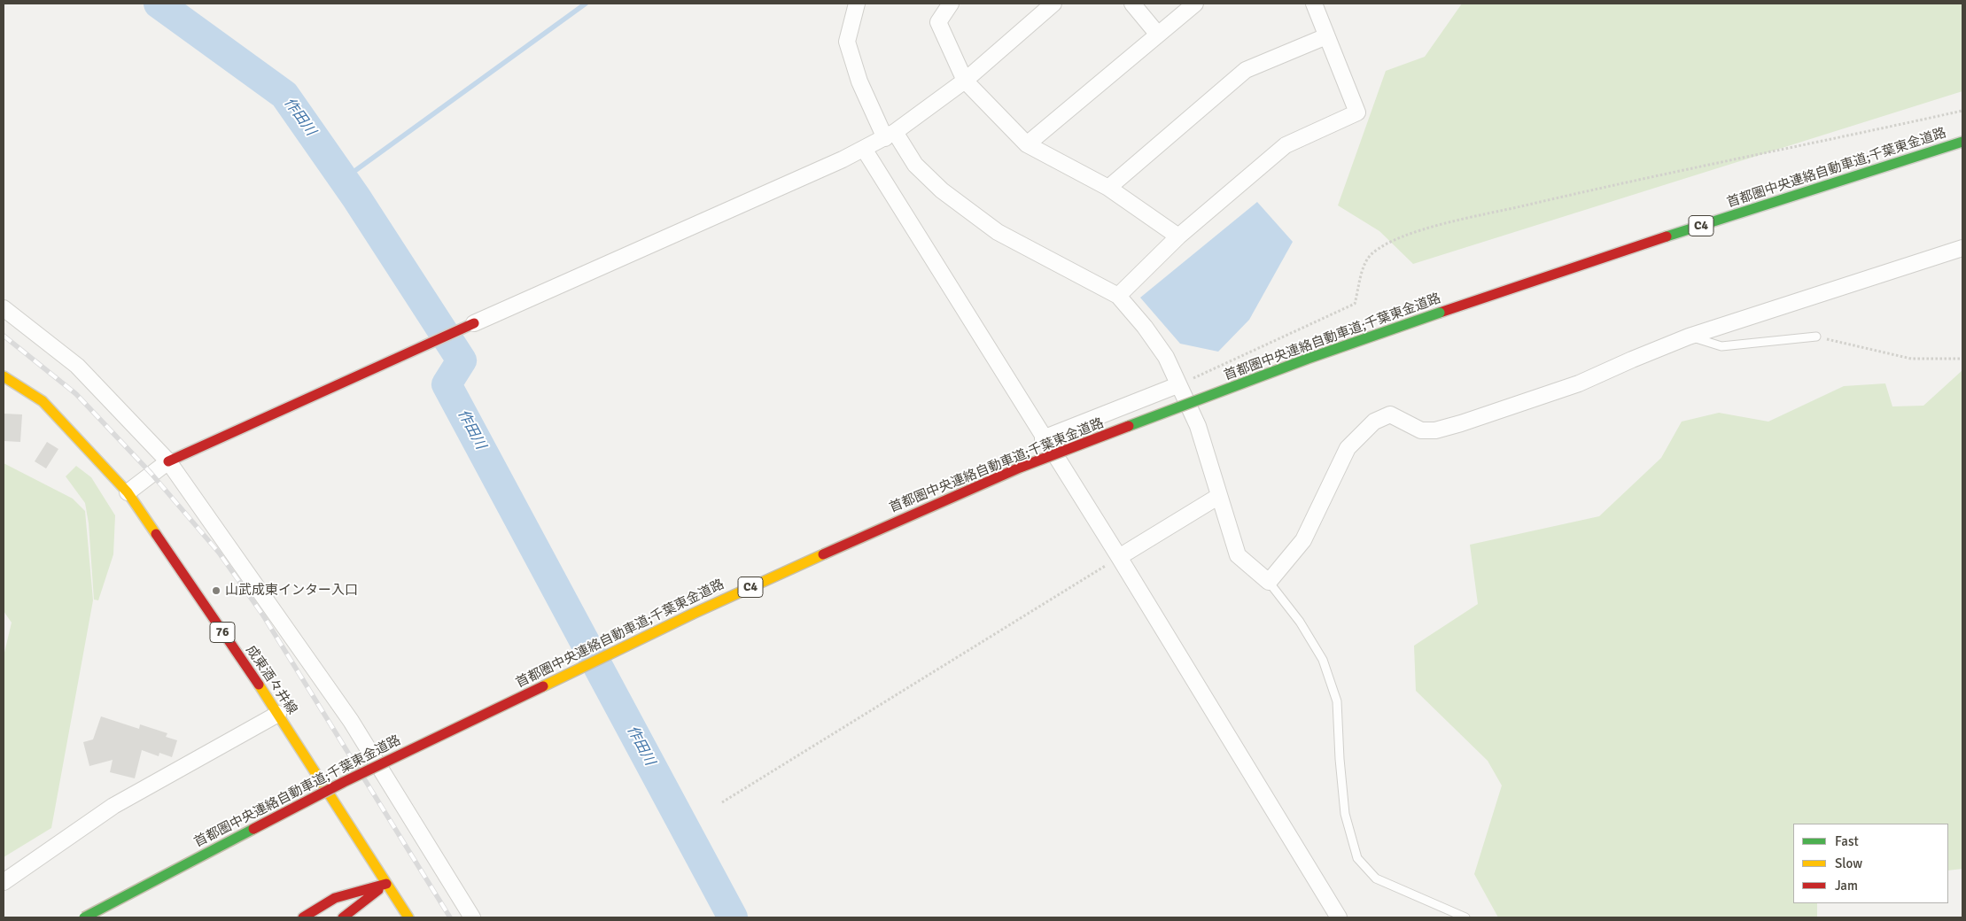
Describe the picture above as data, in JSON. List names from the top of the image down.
{
  "streets": {
    "main road": [
      "首都圏中央連絡自動車道;千葉東金道路",
      "C4",
      "76",
      "成東酒々井線"
    ]
  },
  "water": ["作田川"],
  "places": ["山武成東インター入口"],
  "legend": ["Fast", "Slow", "Jam"]
}
